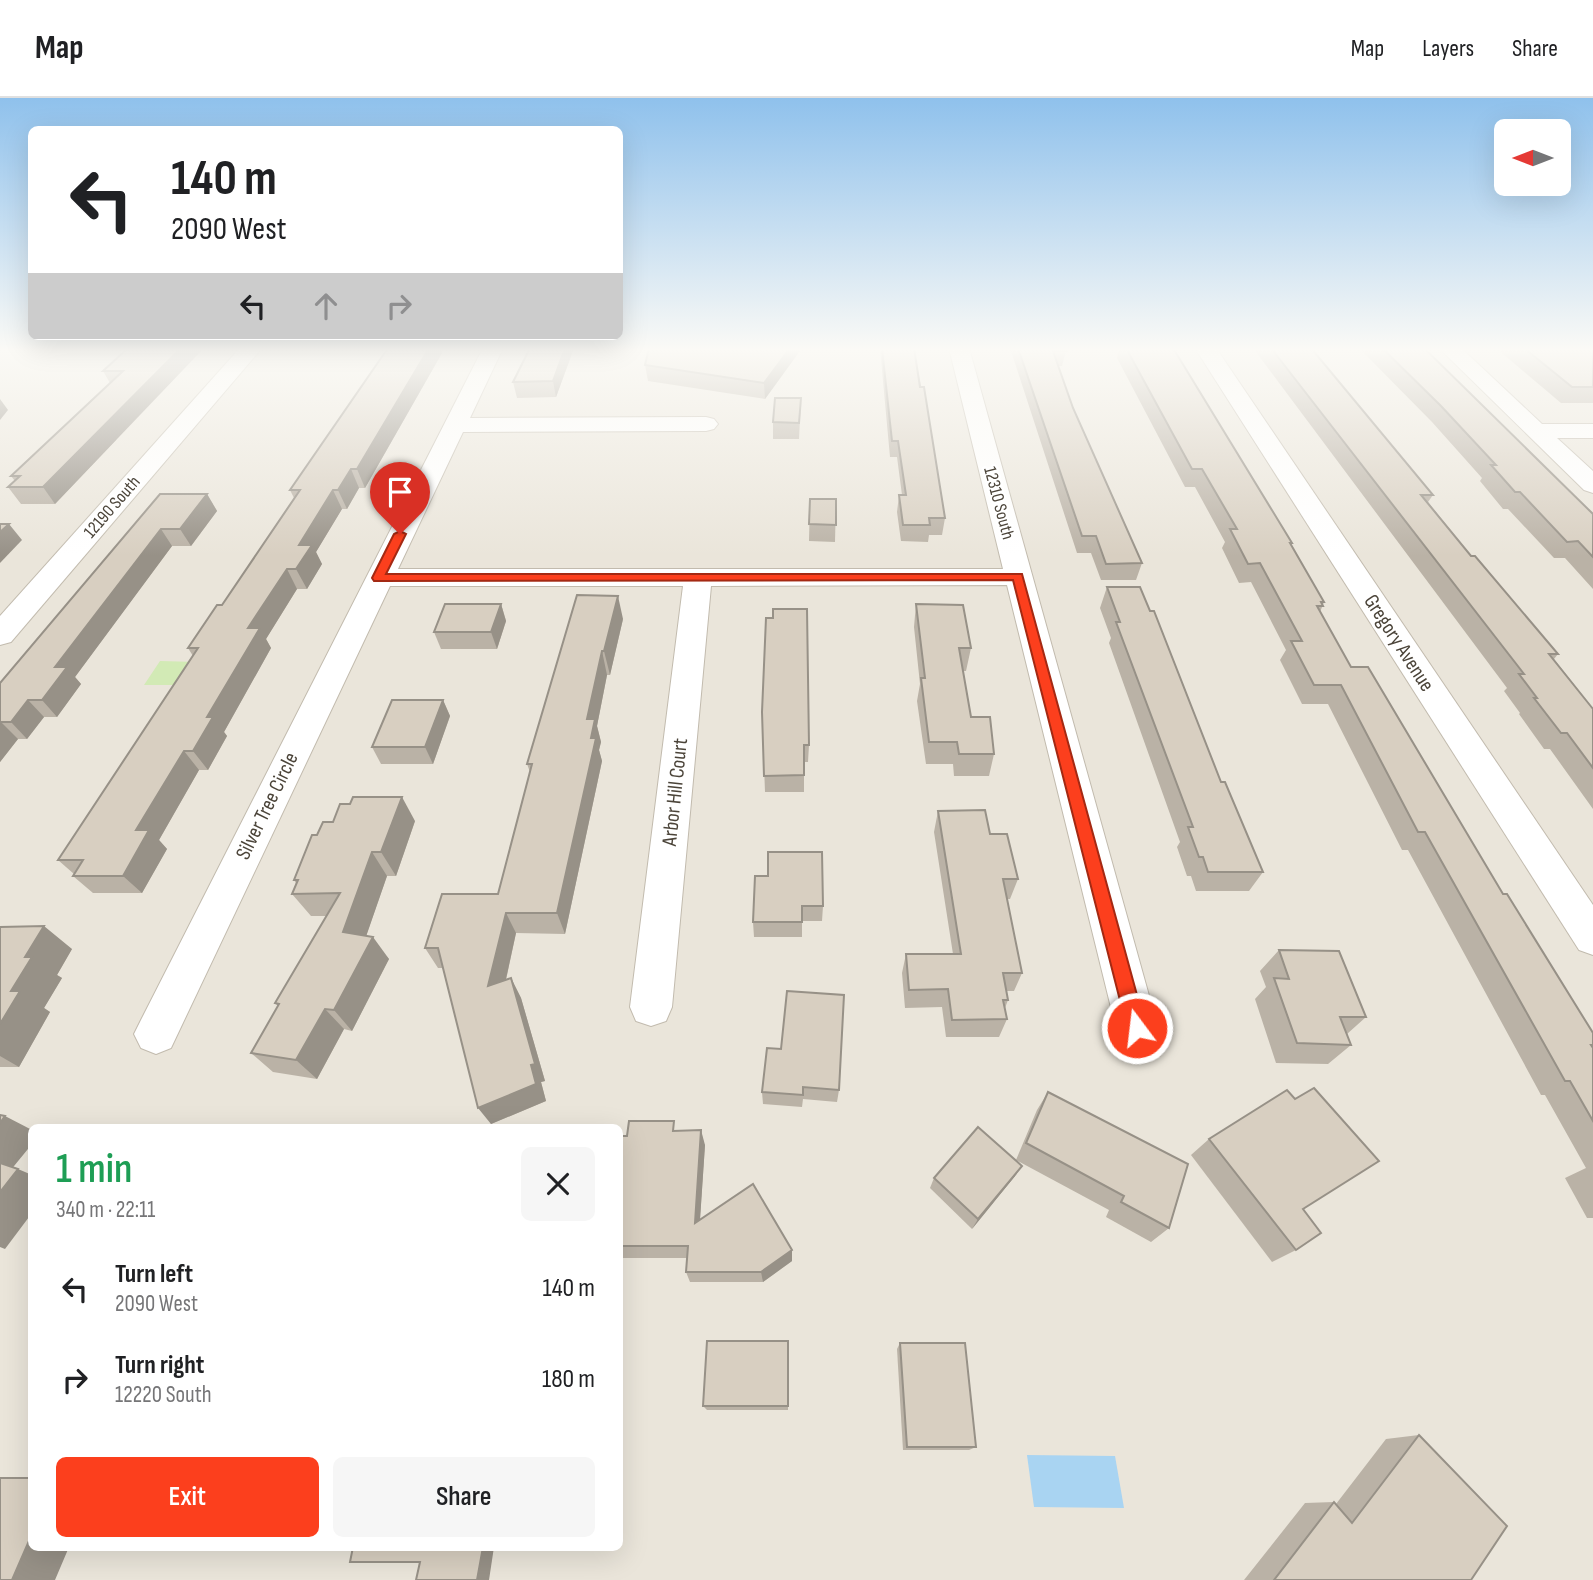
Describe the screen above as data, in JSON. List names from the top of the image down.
{
  "streets": {
    "street": [
      "12310 South",
      "12190 South",
      "Gregory Avenue",
      "Arbor Hill Court",
      "Silver Tree Circle"
    ]
  },
  "north": "left",
  "page": {
    "header": "Map",
    "nav": ["Map", "Layers", "Share"],
    "turn": ["140 m", "2090 West"],
    "heading": ["1 min", "340 m · 22:11"],
    "list": [
      {
        "name": "Turn left",
        "note": "2090 West",
        "value": "140 m"
      },
      {
        "name": "Turn right",
        "note": "12220 South",
        "value": "180 m"
      }
    ],
    "buttons": ["Exit", "Share"]
  }
}
